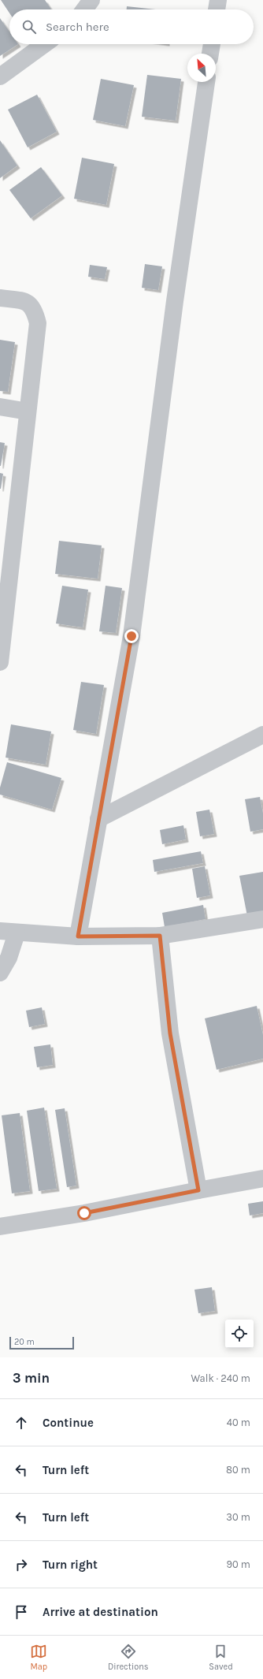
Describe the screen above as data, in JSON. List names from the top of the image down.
{
  "scale_bar": "20 m",
  "north": "top left",
  "page": {
    "search": "Search here",
    "scale": "20 m",
    "heading": ["3 min", "Walk · 240 m"],
    "list": [
      ["Continue", "40 m"],
      ["Turn left", "80 m"],
      ["Turn left", "30 m"],
      ["Turn right", "90 m"],
      "Arrive at destination"
    ],
    "nav": ["Map", "Directions", "Saved"]
  }
}
